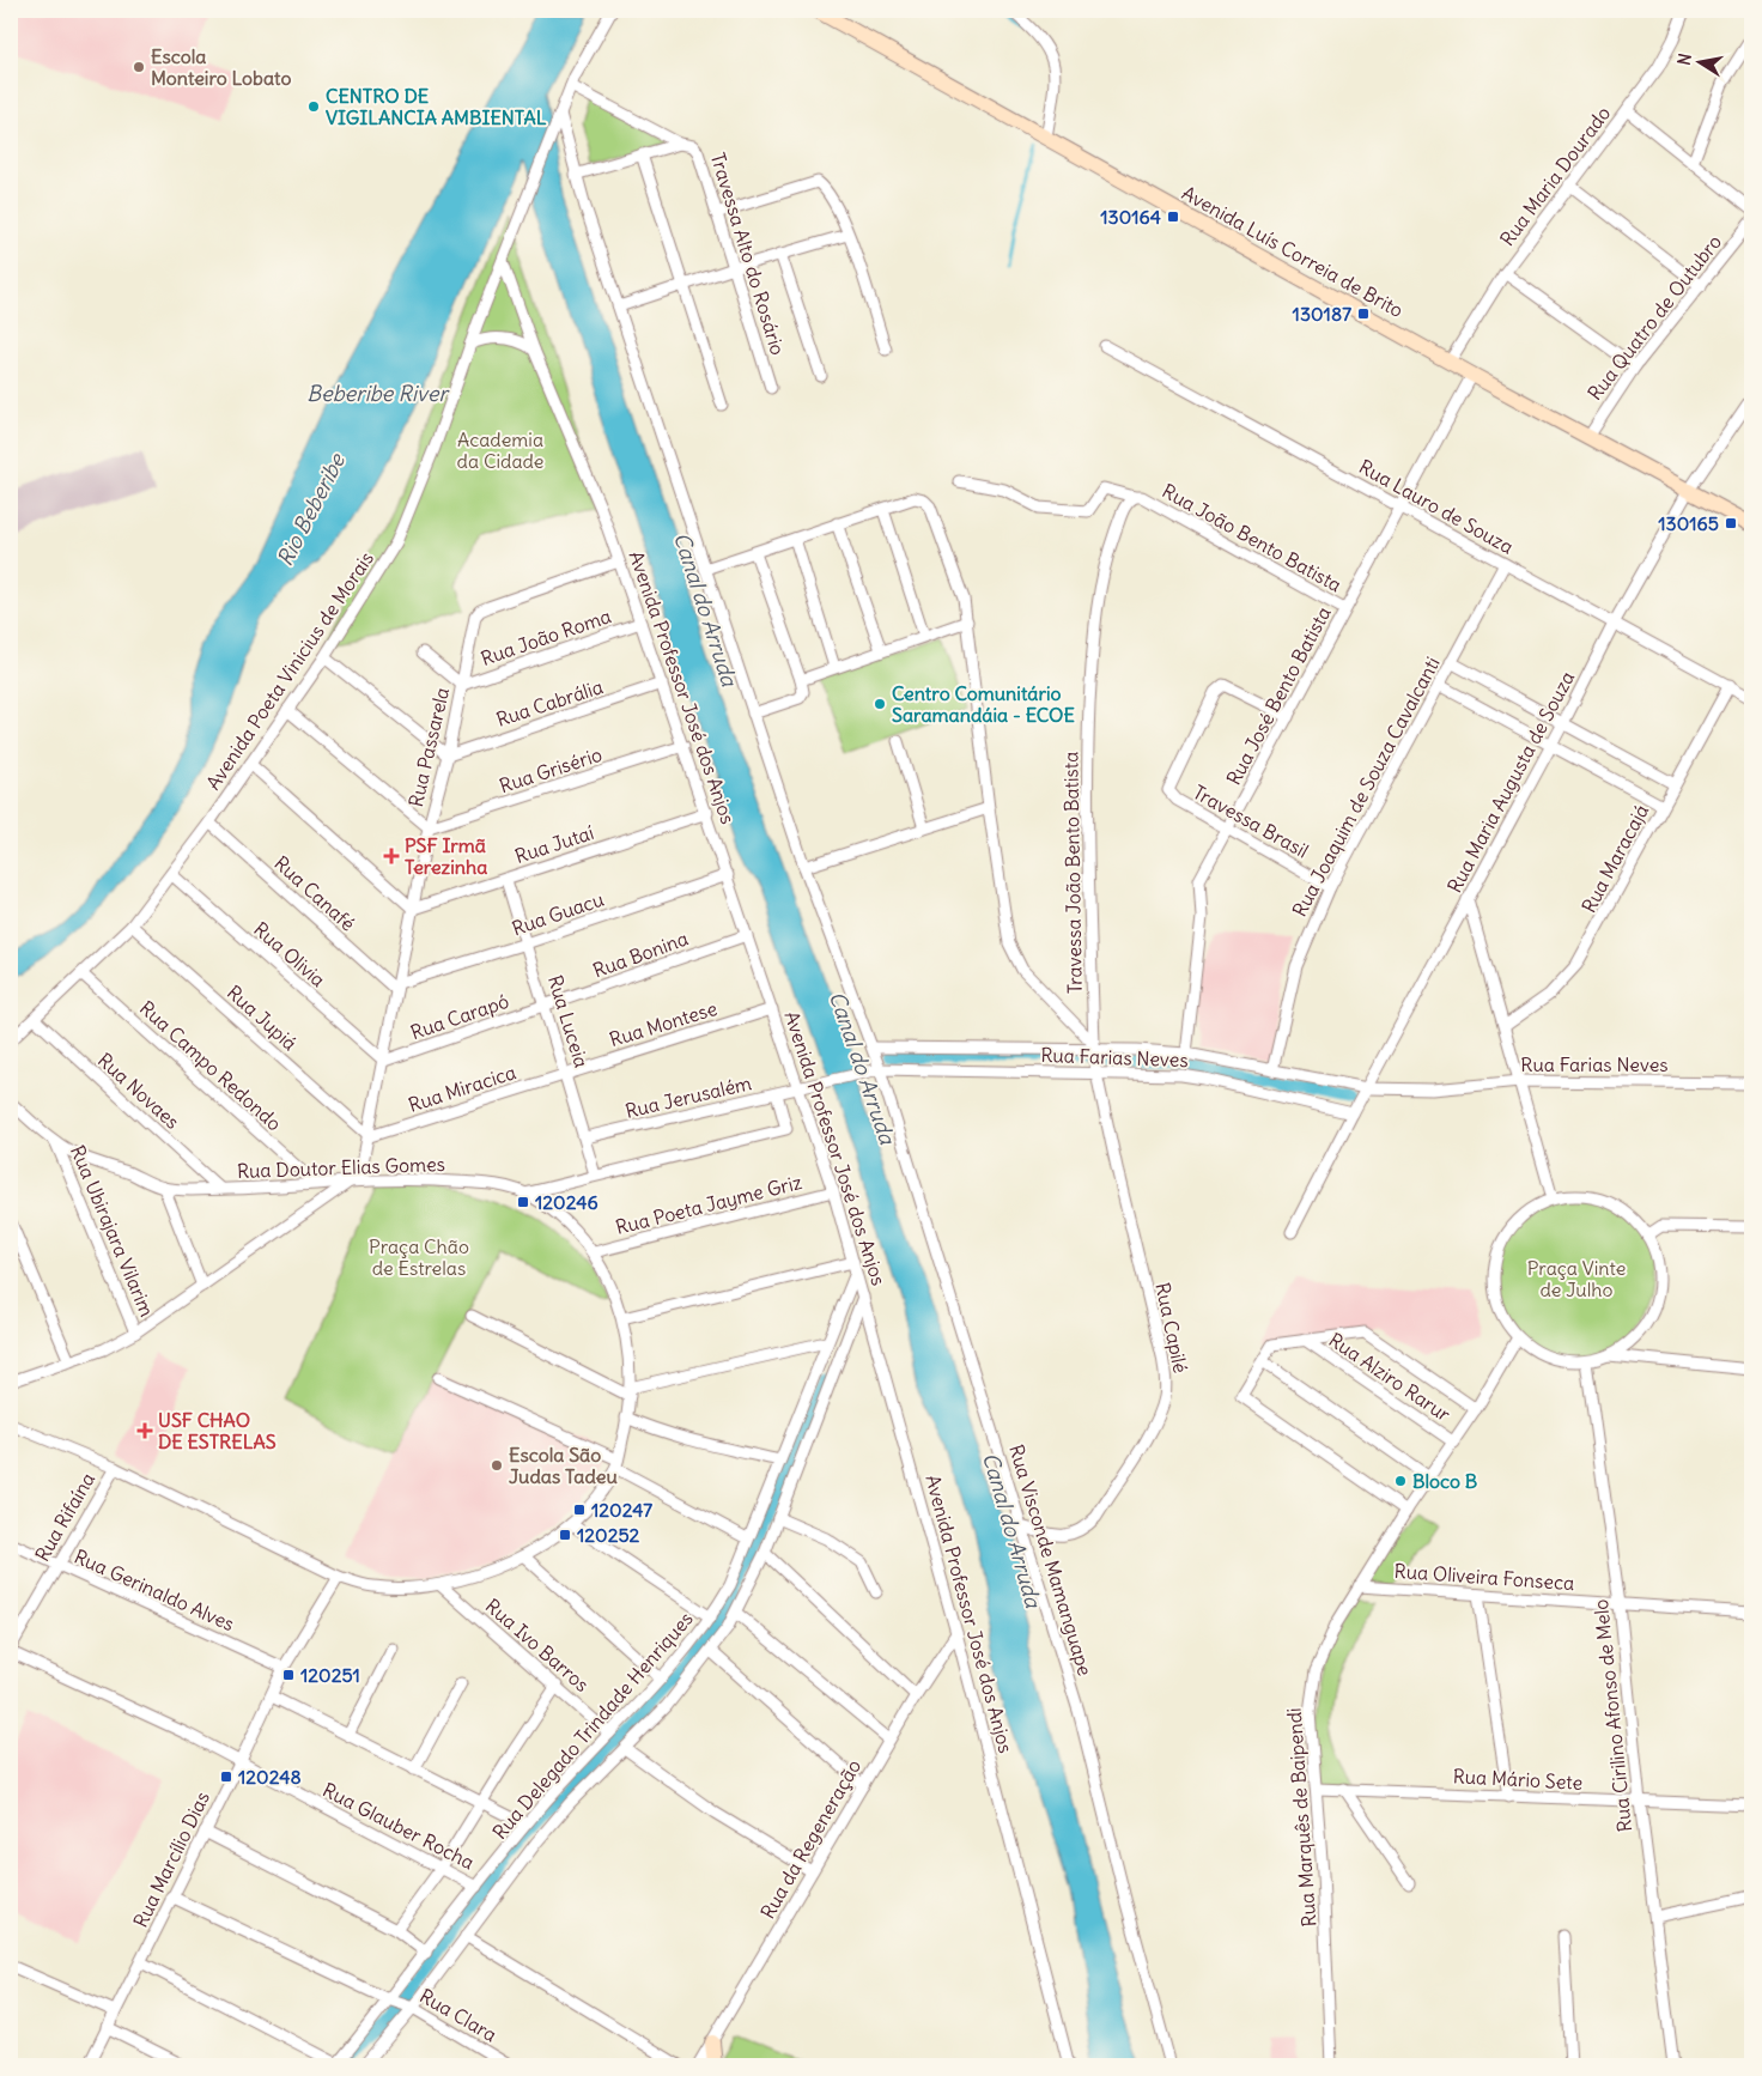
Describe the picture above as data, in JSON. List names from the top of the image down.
{
  "streets": {
    "main road": ["Avenida Luís Correia de Brito"],
    "street": [
      "Rua Maria Dourado",
      "Travessa Alto do Rosário",
      "Rua Quatro de Outubro",
      "Rua Lauro de Souza",
      "Rua João Bento Batista",
      "Rua João Roma",
      "Avenida Poeta Vinicius de Morais",
      "Avenida Professor José dos Anjos",
      "Rua José Bento Batista",
      "Rua Cabrália",
      "Rua Passarela",
      "Rua Grisério",
      "Rua Maria Augusta de Souza",
      "Rua Joaquim de Souza Cavalcanti",
      "Travessa Brasil",
      "Rua Jutaí",
      "Rua Maracajá",
      "Travessa João Bento Batista",
      "Rua Canafé",
      "Rua Guacu",
      "Rua Olivia",
      "Rua Bonina",
      "Rua Carapó",
      "Rua Jupiá",
      "Rua Luceia",
      "Rua Montese",
      "Rua Farias Neves",
      "Rua Campo Redondo",
      "Rua Miracica",
      "Rua Novaes",
      "Rua Jerusalém",
      "Rua Doutor Elias Gomes",
      "Rua Poeta Jayme Griz",
      "Rua Ubirajara Vilarim",
      "Rua Capilé",
      "Rua Alziro Rarur",
      "Rua Rifaína",
      "Rua Visconde Mamanguape",
      "Rua Oliveira Fonseca",
      "Rua Gerinaldo Alves",
      "Rua Ivo Barros",
      "Rua Cirilino Afonso de Melo",
      "Rua Delegado Trindade Henriques",
      "Rua Mário Sete",
      "Rua Marquês de Baipendi",
      "Rua Glauber Rocha",
      "Rua da Regeneração",
      "Rua Marcílio Dias",
      "Rua Clara"
    ]
  },
  "crossings": [
    ["Rua Maria Dourado", "Avenida Luís Correia de Brito"],
    ["Avenida Luís Correia de Brito", "Rua Quatro de Outubro"],
    ["Avenida Luís Correia de Brito", "Rua José Bento Batista"],
    ["Avenida Luís Correia de Brito", "Rua Maria Augusta de Souza"],
    ["Rua Lauro de Souza", "Rua José Bento Batista"],
    ["Rua Lauro de Souza", "Rua Maria Augusta de Souza"],
    ["Rua Lauro de Souza", "Rua Joaquim de Souza Cavalcanti"],
    ["Rua Lauro de Souza", "Rua Maracajá"],
    ["Rua João Bento Batista", "Rua José Bento Batista"],
    ["Rua João Bento Batista", "Travessa João Bento Batista"],
    ["Rua João Roma", "Avenida Professor José dos Anjos"],
    ["Rua João Roma", "Rua Passarela"],
    ["Avenida Poeta Vinicius de Morais", "Avenida Professor José dos Anjos"],
    ["Avenida Poeta Vinicius de Morais", "Rua Canafé"],
    ["Avenida Poeta Vinicius de Morais", "Rua Olivia"],
    ["Avenida Poeta Vinicius de Morais", "Rua Jupiá"],
    ["Avenida Poeta Vinicius de Morais", "Rua Campo Redondo"],
    ["Avenida Poeta Vinicius de Morais", "Rua Novaes"],
    ["Avenida Professor José dos Anjos", "Rua Cabrália"],
    ["Avenida Professor José dos Anjos", "Rua Passarela"],
    ["Avenida Professor José dos Anjos", "Rua Grisério"],
    ["Avenida Professor José dos Anjos", "Rua Jutaí"],
    ["Avenida Professor José dos Anjos", "Rua Guacu"],
    ["Avenida Professor José dos Anjos", "Rua Bonina"],
    ["Avenida Professor José dos Anjos", "Rua Montese"],
    ["Avenida Professor José dos Anjos", "Rua Jerusalém"],
    ["Avenida Professor José dos Anjos", "Rua Poeta Jayme Griz"],
    ["Avenida Professor José dos Anjos", "Rua Delegado Trindade Henriques"],
    ["Avenida Professor José dos Anjos", "Rua da Regeneração"],
    ["Rua José Bento Batista", "Travessa Brasil"],
    ["Rua José Bento Batista", "Rua Farias Neves"],
    ["Rua Cabrália", "Rua Passarela"],
    ["Rua Passarela", "Rua Grisério"],
    ["Rua Passarela", "Rua Jutaí"],
    ["Rua Passarela", "Rua Canafé"],
    ["Rua Passarela", "Rua Guacu"],
    ["Rua Passarela", "Rua Olivia"],
    ["Rua Passarela", "Rua Carapó"],
    ["Rua Passarela", "Rua Jupiá"],
    ["Rua Passarela", "Rua Miracica"],
    ["Rua Passarela", "Rua Doutor Elias Gomes"],
    ["Rua Maria Augusta de Souza", "Rua Farias Neves"],
    ["Rua Joaquim de Souza Cavalcanti", "Travessa Brasil"],
    ["Rua Joaquim de Souza Cavalcanti", "Rua Farias Neves"],
    ["Rua Jutaí", "Rua Luceia"],
    ["Travessa João Bento Batista", "Rua Farias Neves"],
    ["Travessa João Bento Batista", "Rua Capilé"],
    ["Rua Canafé", "Rua Guacu"],
    ["Rua Guacu", "Rua Luceia"],
    ["Rua Olivia", "Rua Carapó"],
    ["Rua Bonina", "Rua Carapó"],
    ["Rua Bonina", "Rua Luceia"],
    ["Rua Carapó", "Rua Luceia"],
    ["Rua Jupiá", "Rua Miracica"],
    ["Rua Luceia", "Rua Montese"],
    ["Rua Luceia", "Rua Miracica"],
    ["Rua Luceia", "Rua Jerusalém"],
    ["Rua Montese", "Rua Miracica"],
    ["Rua Farias Neves", "Rua Jerusalém"],
    ["Rua Farias Neves", "Rua Capilé"],
    ["Rua Farias Neves", "Rua Visconde Mamanguape"],
    ["Rua Campo Redondo", "Rua Doutor Elias Gomes"],
    ["Rua Novaes", "Rua Doutor Elias Gomes"],
    ["Rua Doutor Elias Gomes", "Rua Poeta Jayme Griz"],
    ["Rua Doutor Elias Gomes", "Rua Ubirajara Vilarim"],
    ["Rua Doutor Elias Gomes", "Rua Rifaína"],
    ["Rua Doutor Elias Gomes", "Rua Ivo Barros"],
    ["Rua Doutor Elias Gomes", "Rua Marcílio Dias"],
    ["Rua Capilé", "Rua Visconde Mamanguape"],
    ["Rua Alziro Rarur", "Rua Marquês de Baipendi"],
    ["Rua Rifaína", "Rua Gerinaldo Alves"],
    ["Rua Oliveira Fonseca", "Rua Cirilino Afonso de Melo"],
    ["Rua Oliveira Fonseca", "Rua Marquês de Baipendi"],
    ["Rua Gerinaldo Alves", "Rua Marcílio Dias"],
    ["Rua Ivo Barros", "Rua Delegado Trindade Henriques"],
    ["Rua Cirilino Afonso de Melo", "Rua Mário Sete"],
    ["Rua Cirilino Afonso de Melo", "Rua Marquês de Baipendi"],
    ["Rua Delegado Trindade Henriques", "Rua Glauber Rocha"],
    ["Rua Delegado Trindade Henriques", "Rua Clara"],
    ["Rua Mário Sete", "Rua Marquês de Baipendi"],
    ["Rua Glauber Rocha", "Rua Marcílio Dias"],
    ["Rua Marcílio Dias", "Rua Clara"]
  ],
  "water": ["Beberibe River", "Rio Beberibe", "Canal do Arruda"],
  "parks": ["Academia da Cidade", "Praça Chão de Estrelas", "Praça Vinte de Julho"],
  "places": {
    "other": [
      "Escola Monteiro Lobato",
      "CENTRO DE VIGILANCIA AMBIENTAL",
      "Centro Comunitário Saramandáia - ECOE",
      "Escola São Judas Tadeu",
      "Bloco B"
    ],
    "transit": [
      "130164",
      "130187",
      "130165",
      "120246",
      "120247",
      "120252",
      "120251",
      "120248"
    ],
    "health": ["PSF Irmã Terezinha", "USF CHAO DE ESTRELAS"]
  },
  "north": "left"
}
